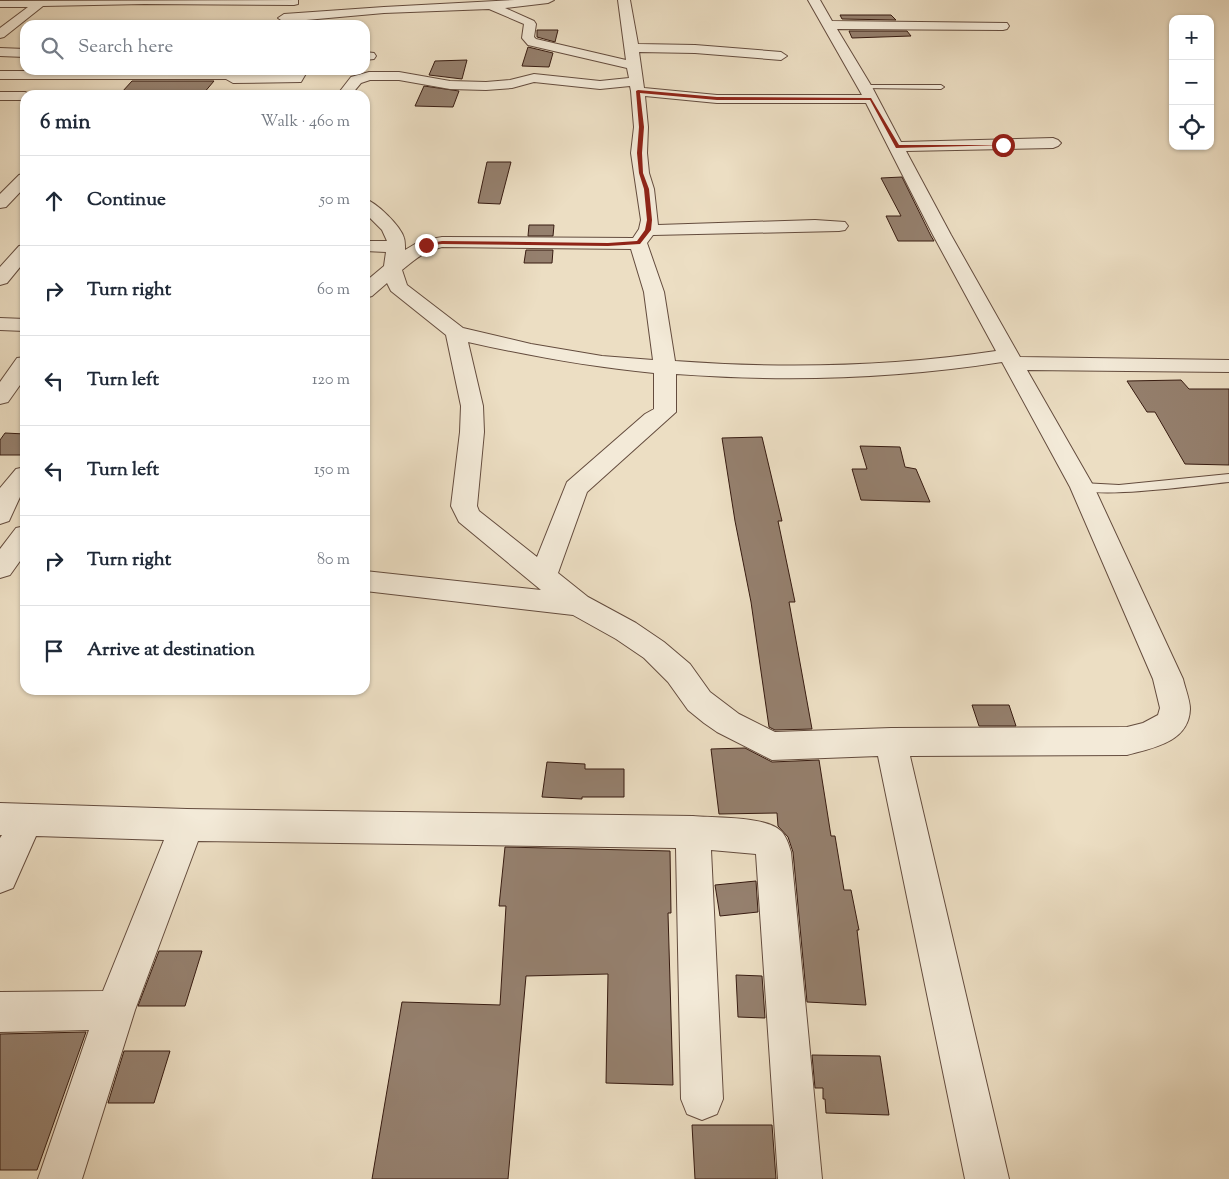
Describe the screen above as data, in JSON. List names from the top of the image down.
{
  "page": {
    "map_buttons": ["+", "−"],
    "search": "Search here",
    "heading": ["6 min", "Walk · 460 m"],
    "list": [
      ["Continue", "50 m"],
      ["Turn right", "60 m"],
      ["Turn left", "120 m"],
      ["Turn left", "150 m"],
      ["Turn right", "80 m"],
      "Arrive at destination"
    ]
  }
}
